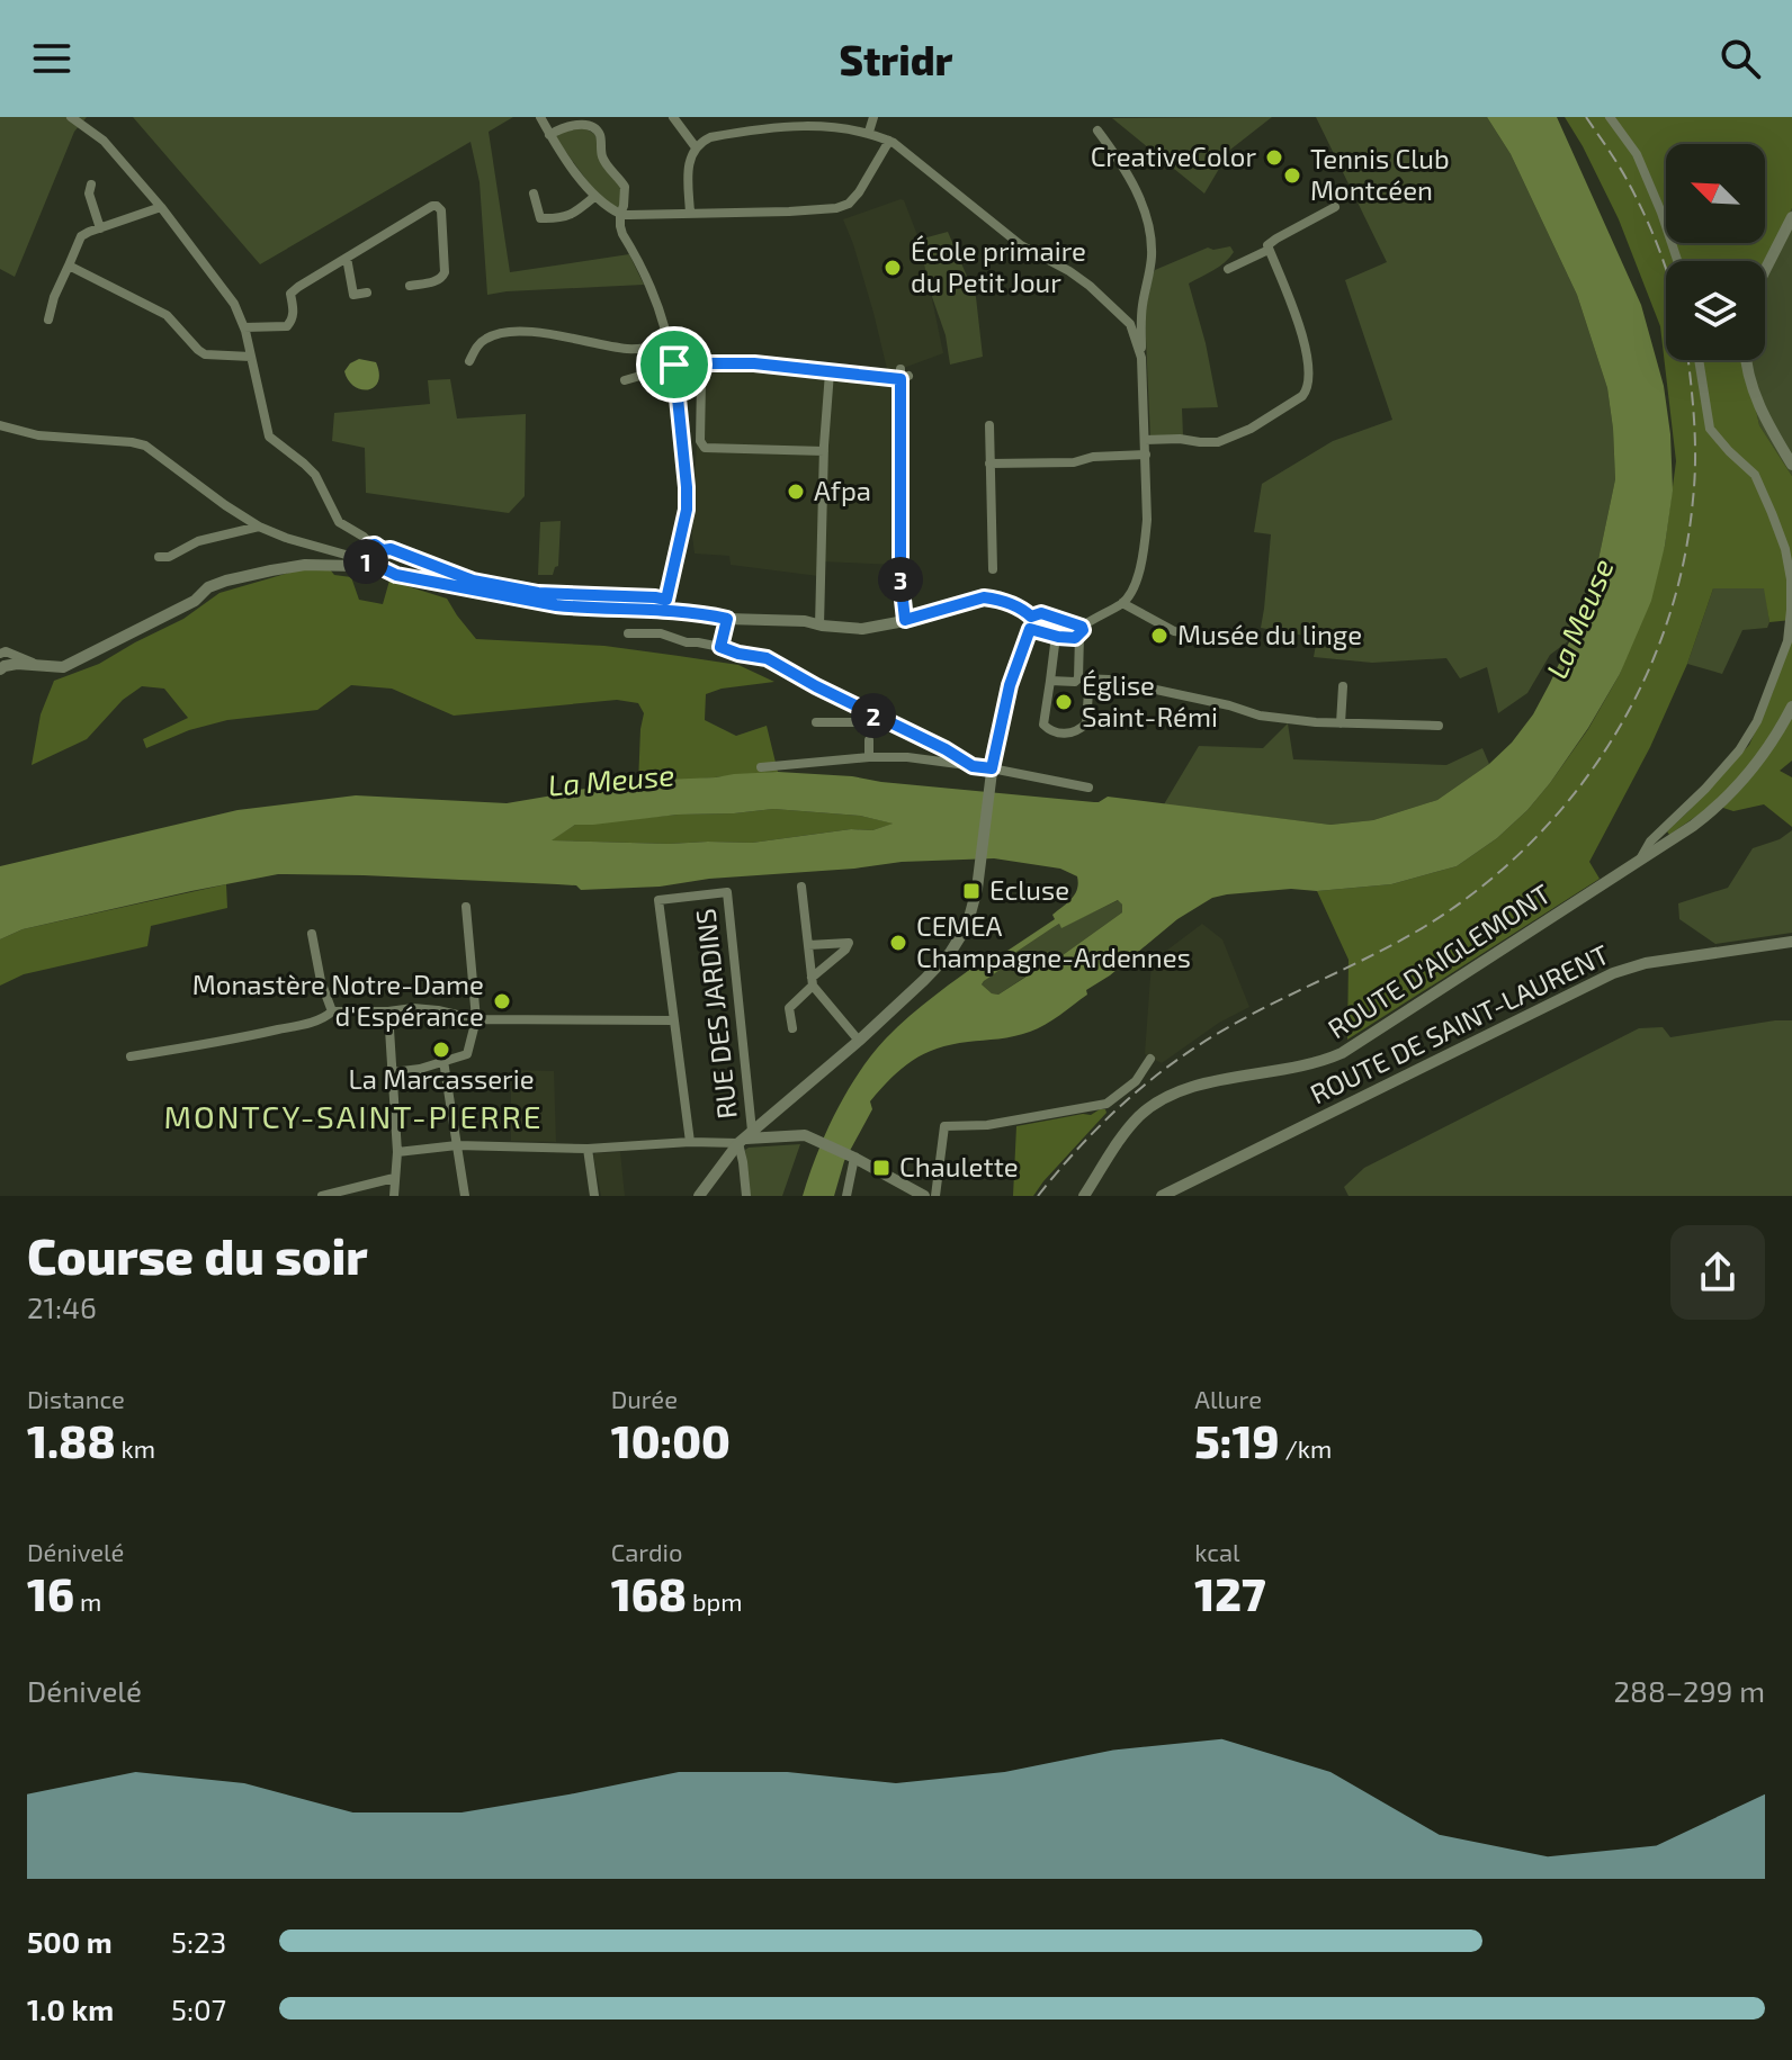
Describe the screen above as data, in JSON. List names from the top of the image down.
{
  "streets": {
    "street": ["ROUTE D'AIGLEMONT", "RUE DES JARDINS", "ROUTE DE SAINT-LAURENT"]
  },
  "districts": ["MONTCY-SAINT-PIERRE"],
  "water": ["La Meuse"],
  "places": {
    "other": [
      "CreativeColor",
      "Tennis Club Montcéen",
      "École primaire du Petit Jour",
      "Afpa",
      "Musée du linge",
      "Église Saint-Rémi",
      "CEMEA Champagne-Ardennes",
      "Monastère Notre-Dame d'Espérance",
      "La Marcasserie"
    ],
    "transit": ["Ecluse", "Chaulette"]
  },
  "north": "top left",
  "page": {
    "header": "Stridr",
    "pins": ["1", "3", "2"],
    "heading": ["Course du soir", "21:46"],
    "stats": [
      ["Distance", "1.88 km"],
      ["Durée", "10:00"],
      ["Allure", "5:19 /km"],
      ["Dénivelé", "16 m"],
      ["Cardio", "168 bpm"],
      ["kcal", "127"]
    ],
    "chart": ["Dénivelé", "288–299 m"],
    "list": [
      {
        "name": "500 m",
        "note": "5:23"
      },
      {
        "name": "1.0 km",
        "note": "5:07"
      }
    ]
  }
}
